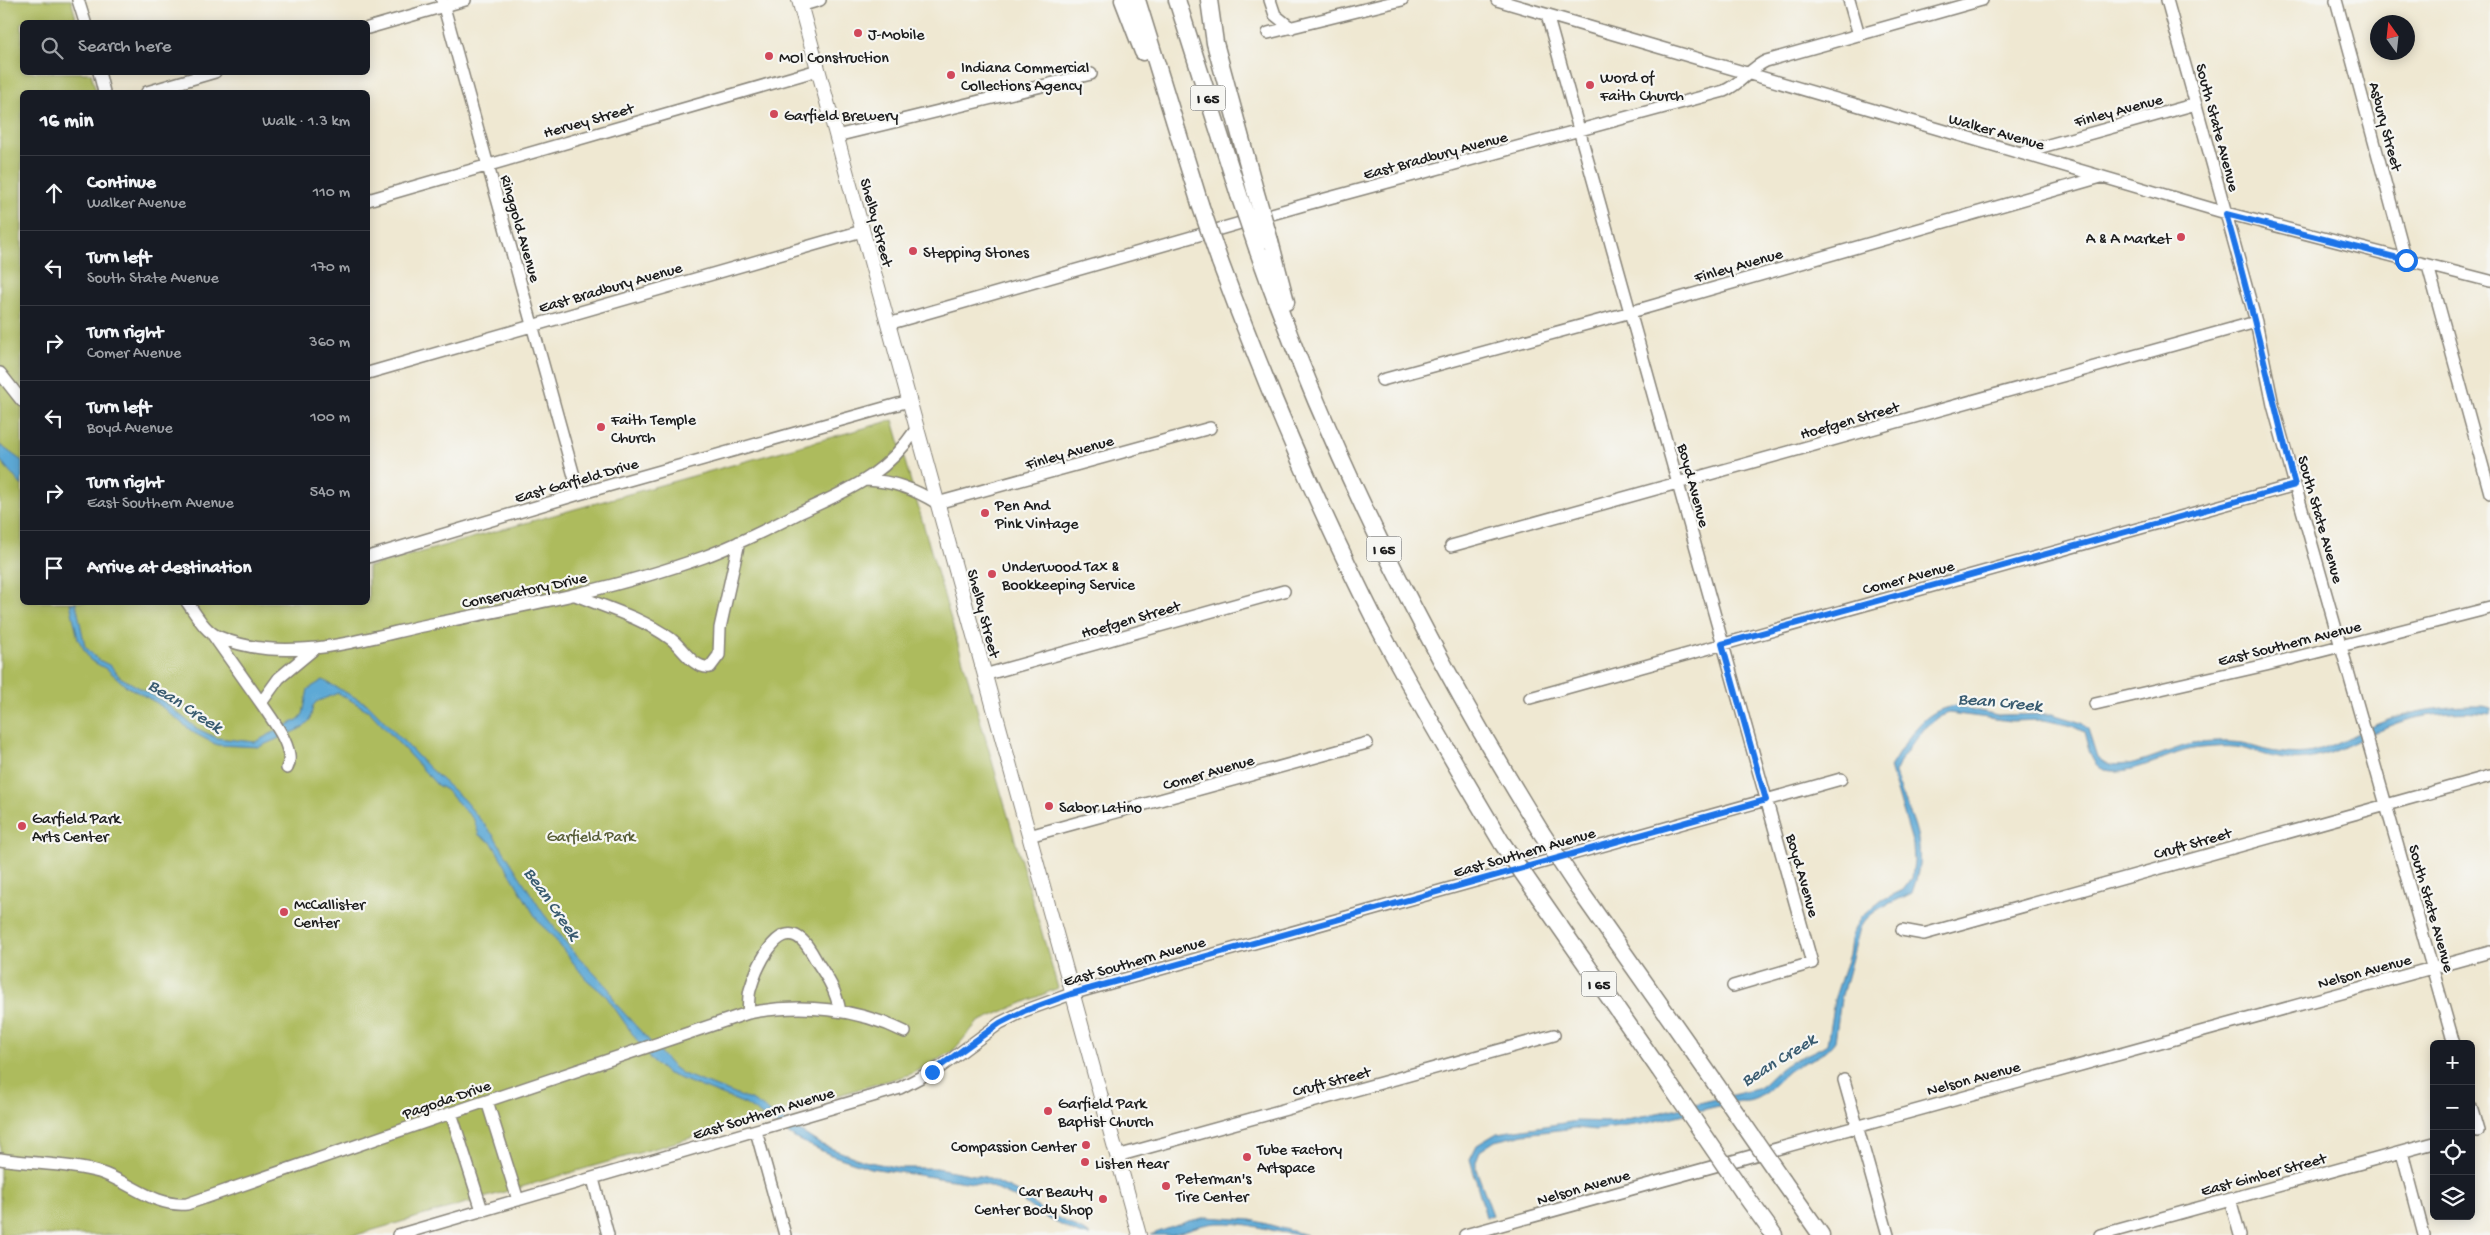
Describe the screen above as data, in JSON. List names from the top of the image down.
{
  "streets": {
    "highway": ["I 65"],
    "main road": ["Shelby Street"],
    "street": [
      "Finley Avenue",
      "Hervey Street",
      "Asbury Street",
      "South State Avenue",
      "Walker Avenue",
      "East Bradbury Avenue",
      "Ringgold Avenue",
      "Hoefgen Street",
      "East Garfield Drive",
      "Boyd Avenue",
      "Comer Avenue",
      "Conservatory Drive",
      "East Southern Avenue",
      "Cruft Street",
      "Nelson Avenue",
      "Pagoda Drive",
      "East Gimber Street"
    ]
  },
  "crossings": [
    ["Finley Avenue", "South State Avenue"],
    ["Finley Avenue", "Walker Avenue"],
    ["Finley Avenue", "Shelby Street"],
    ["Finley Avenue", "Boyd Avenue"],
    ["Hervey Street", "Shelby Street"],
    ["Hervey Street", "Ringgold Avenue"],
    ["Asbury Street", "Walker Avenue"],
    ["South State Avenue", "Walker Avenue"],
    ["South State Avenue", "Hoefgen Street"],
    ["South State Avenue", "Comer Avenue"],
    ["South State Avenue", "East Southern Avenue"],
    ["South State Avenue", "Cruft Street"],
    ["South State Avenue", "Nelson Avenue"],
    ["Walker Avenue", "East Bradbury Avenue"],
    ["Walker Avenue", "Boyd Avenue"],
    ["East Bradbury Avenue", "Shelby Street"],
    ["East Bradbury Avenue", "Ringgold Avenue"],
    ["East Bradbury Avenue", "Boyd Avenue"],
    ["Shelby Street", "Hoefgen Street"],
    ["Shelby Street", "East Garfield Drive"],
    ["Shelby Street", "Comer Avenue"],
    ["Shelby Street", "Conservatory Drive"],
    ["Shelby Street", "East Southern Avenue"],
    ["Shelby Street", "Cruft Street"],
    ["Ringgold Avenue", "East Garfield Drive"],
    ["Hoefgen Street", "Boyd Avenue"],
    ["Boyd Avenue", "Comer Avenue"],
    ["Boyd Avenue", "East Southern Avenue"]
  ],
  "water": ["Bean Creek"],
  "parks": ["Garfield Park"],
  "places": [
    "J-Mobile",
    "MOI Construction",
    "Indiana Commercial Collections Agency",
    "Word of Faith Church",
    "Garfield Brewery",
    "A & A Market",
    "Stepping Stones",
    "Faith Temple Church",
    "Pen And Pink Vintage",
    "Underwood Tax & Bookkeeping Service",
    "Sabor Latino",
    "Garfield Park Arts Center",
    "McCallister Center",
    "Garfield Park Baptist Church",
    "Compassion Center",
    "Tube Factory Artspace",
    "Listen Hear",
    "Peterman's Tire Center",
    "Car Beauty Center Body Shop"
  ],
  "north": "top",
  "page": {
    "search": "Search here",
    "heading": ["16 min", "Walk · 1.3 km"],
    "list": [
      ["Continue", "Walker Avenue", "110 m"],
      ["Turn left", "South State Avenue", "170 m"],
      ["Turn right", "Comer Avenue", "360 m"],
      ["Turn left", "Boyd Avenue", "100 m"],
      ["Turn right", "East Southern Avenue", "540 m"],
      "Arrive at destination"
    ],
    "map_buttons": ["+", "−"]
  }
}
